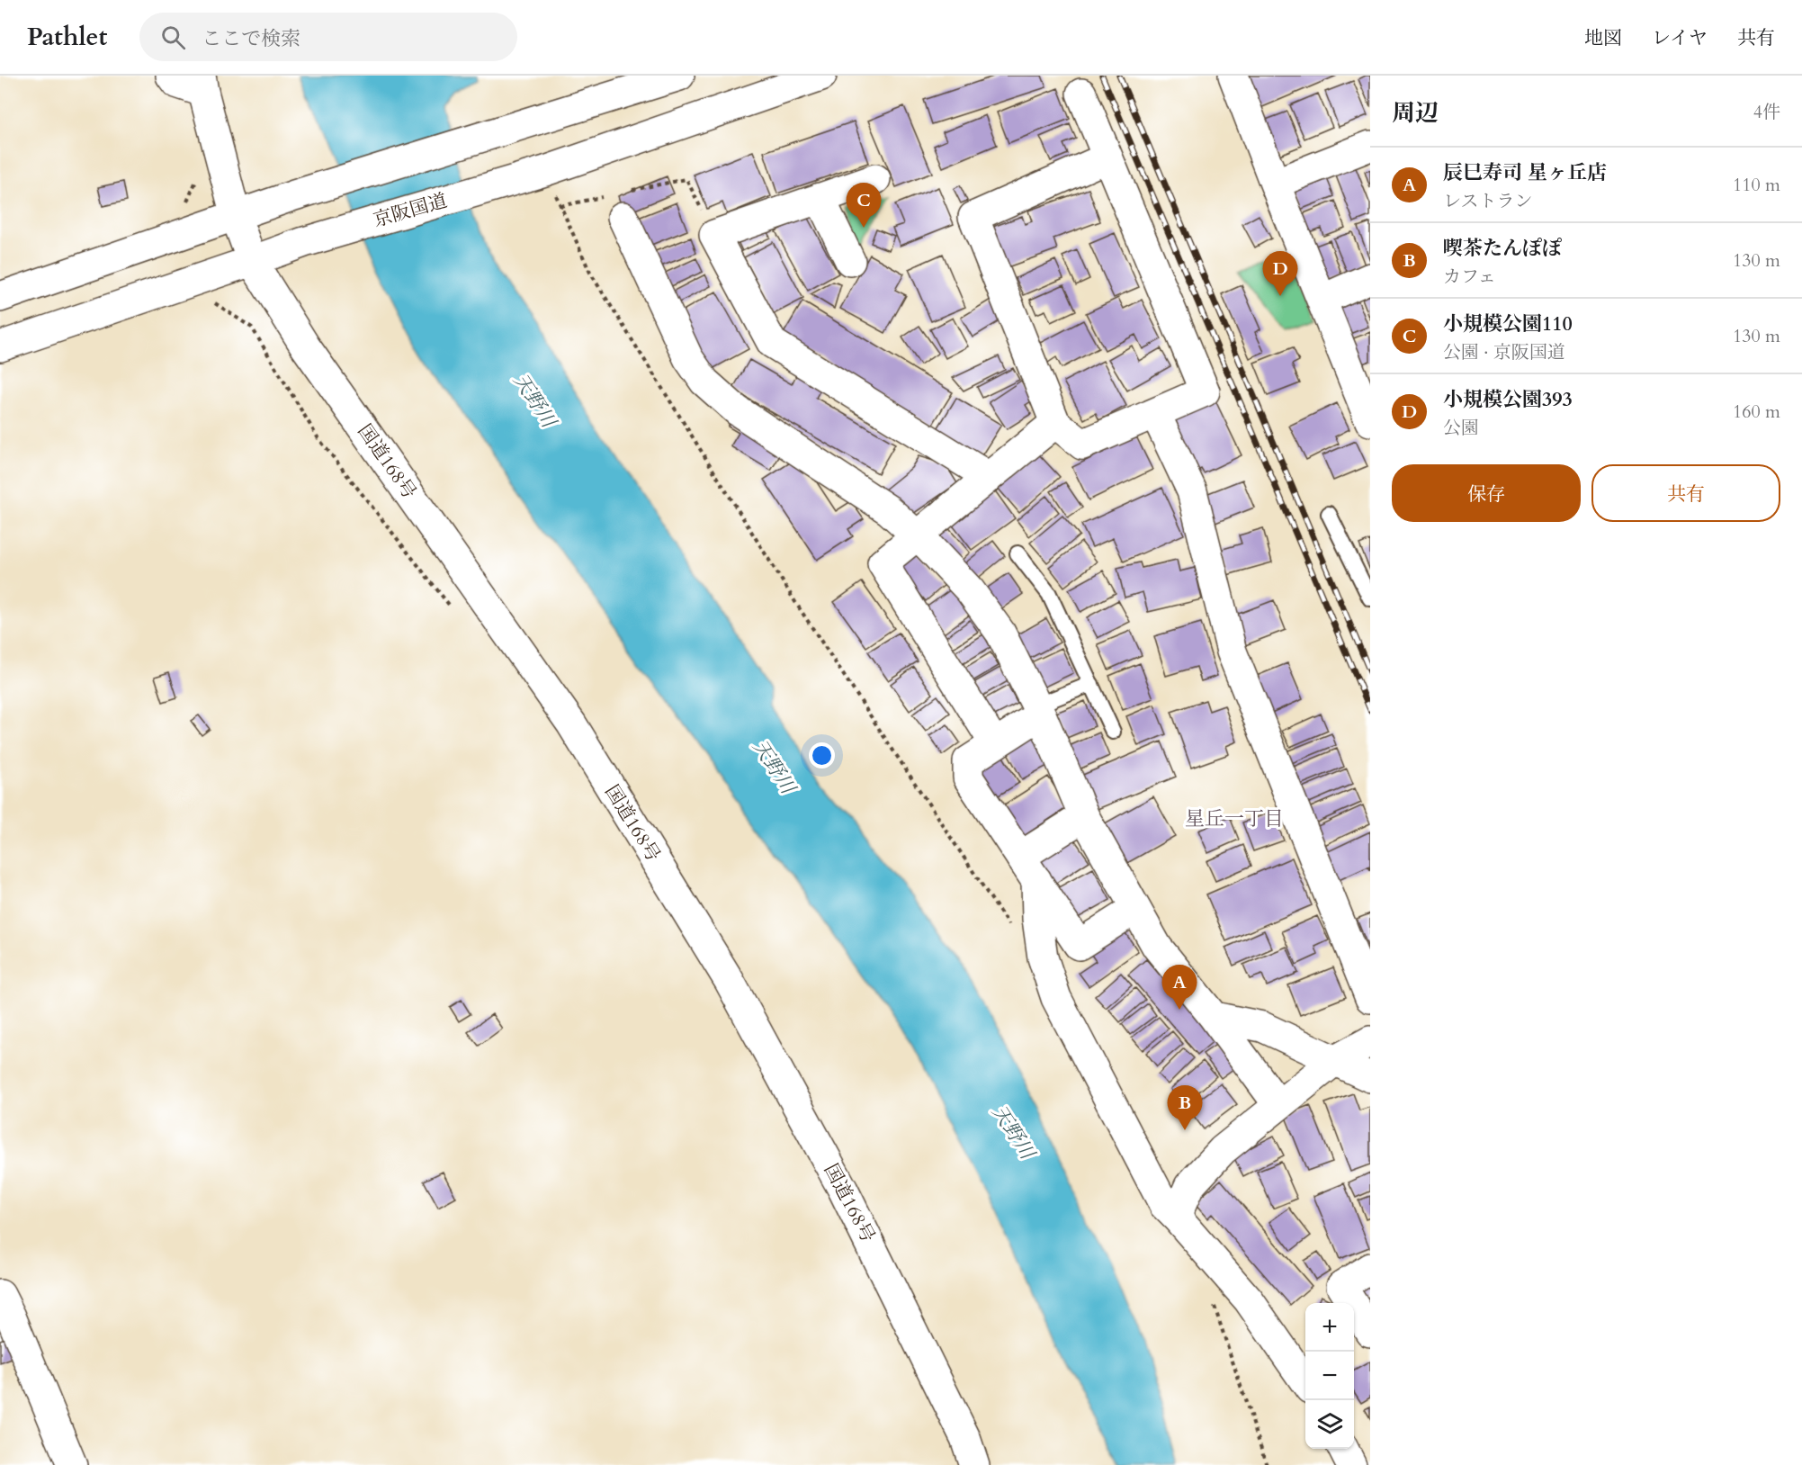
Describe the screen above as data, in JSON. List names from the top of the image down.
{
  "streets": {
    "main road": ["京阪国道", "国道168号"]
  },
  "crossings": [
    ["京阪国道", "国道168号"]
  ],
  "districts": ["星丘一丁目"],
  "water": ["天野川"],
  "page": {
    "header": "Pathlet",
    "search": "ここで検索",
    "nav": ["地図", "レイヤ", "共有"],
    "heading": ["周辺", "4件"],
    "list": [
      {
        "mark": "A",
        "name": "辰巳寿司 星ヶ丘店",
        "note": "レストラン",
        "value": "110 m"
      },
      {
        "mark": "B",
        "name": "喫茶たんぽぽ",
        "note": "カフェ",
        "value": "130 m"
      },
      {
        "mark": "C",
        "name": "小規模公園110",
        "note": "公園 · 京阪国道",
        "value": "130 m"
      },
      {
        "mark": "D",
        "name": "小規模公園393",
        "note": "公園",
        "value": "160 m"
      }
    ],
    "pins": [
      "C",
      "D",
      "A",
      "B"
    ],
    "buttons": ["保存", "共有"],
    "map_buttons": ["+", "−"]
  }
}
